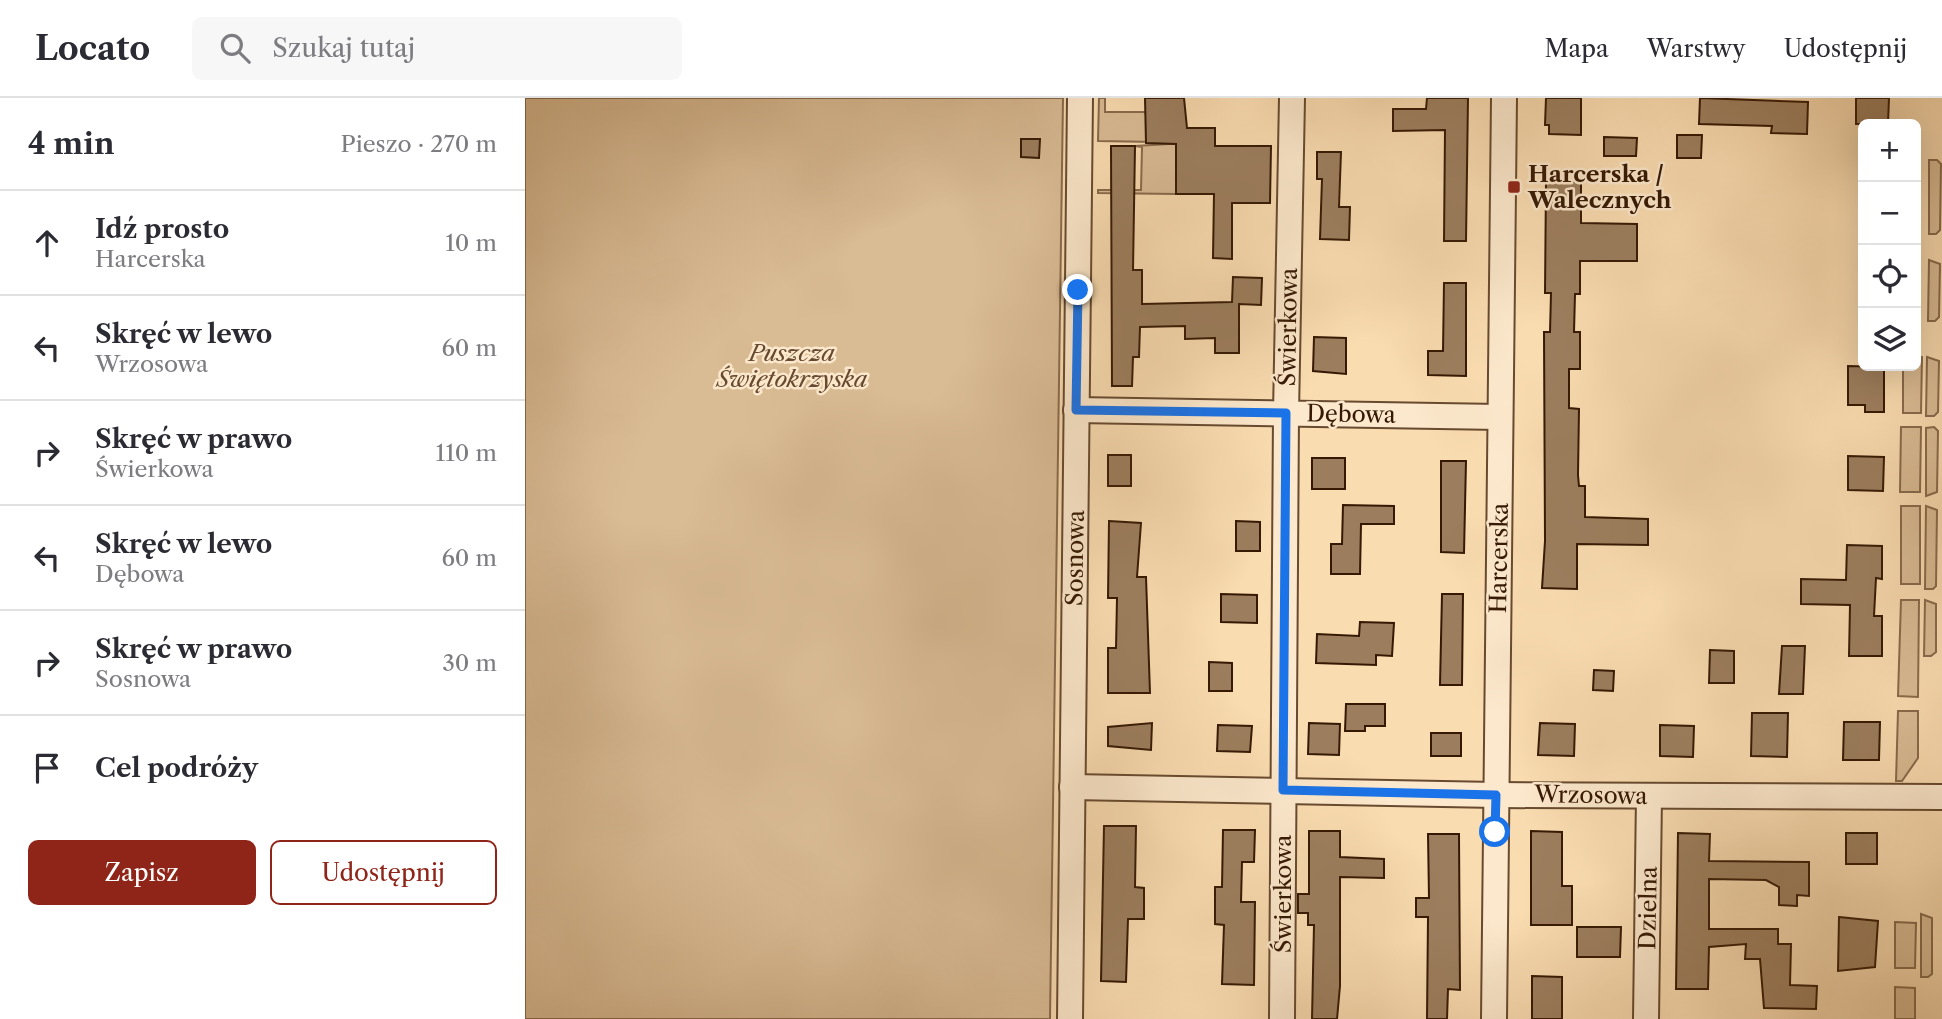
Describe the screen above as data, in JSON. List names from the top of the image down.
{
  "streets": {
    "street": [
      "Świerkowa",
      "Dębowa",
      "Sosnowa",
      "Harcerska",
      "Wrzosowa",
      "Dzielna"
    ]
  },
  "crossings": [
    ["Świerkowa", "Dębowa"],
    ["Świerkowa", "Wrzosowa"],
    ["Dębowa", "Sosnowa"],
    ["Dębowa", "Harcerska"],
    ["Sosnowa", "Wrzosowa"],
    ["Harcerska", "Wrzosowa"],
    ["Wrzosowa", "Dzielna"]
  ],
  "parks": ["Puszcza Świętokrzyska"],
  "places": {
    "transit": ["Harcerska / Walecznych"]
  },
  "page": {
    "header": "Locato",
    "search": "Szukaj tutaj",
    "nav": ["Mapa", "Warstwy", "Udostępnij"],
    "heading": ["4 min", "Pieszo · 270 m"],
    "map_buttons": ["+", "−"],
    "list": [
      ["Idź prosto", "Harcerska", "10 m"],
      ["Skręć w lewo", "Wrzosowa", "60 m"],
      ["Skręć w prawo", "Świerkowa", "110 m"],
      ["Skręć w lewo", "Dębowa", "60 m"],
      ["Skręć w prawo", "Sosnowa", "30 m"],
      "Cel podróży"
    ],
    "buttons": ["Zapisz", "Udostępnij"]
  }
}
